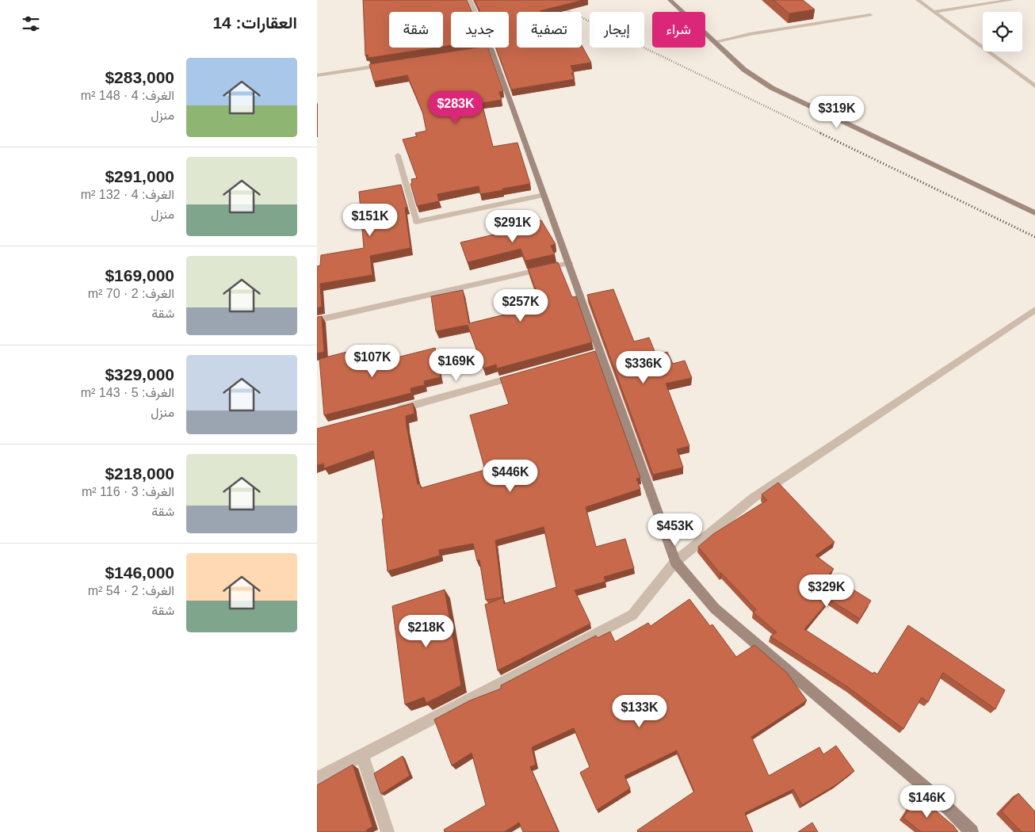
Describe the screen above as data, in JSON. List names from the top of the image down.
{
  "page": {
    "heading": "العقارات: 14",
    "chip": [
      "شراء",
      "إيجار",
      "تصفية",
      "جديد",
      "شقة"
    ],
    "list": [
      {
        "name": "$283,000",
        "note": "الغرف: 4 · 148 m² · منزل"
      },
      {
        "name": "$291,000",
        "note": "الغرف: 4 · 132 m² · منزل"
      },
      {
        "name": "$169,000",
        "note": "الغرف: 2 · 70 m² · شقة"
      },
      {
        "name": "$329,000",
        "note": "الغرف: 5 · 143 m² · منزل"
      },
      {
        "name": "$218,000",
        "note": "الغرف: 3 · 116 m² · شقة"
      },
      {
        "name": "$146,000",
        "note": "الغرف: 2 · 54 m² · شقة"
      }
    ],
    "price": [
      "$283K",
      "$319K",
      "$151K",
      "$291K",
      "$257K",
      "$107K",
      "$169K",
      "$336K",
      "$446K",
      "$453K",
      "$329K",
      "$218K",
      "$133K",
      "$146K"
    ]
  }
}
